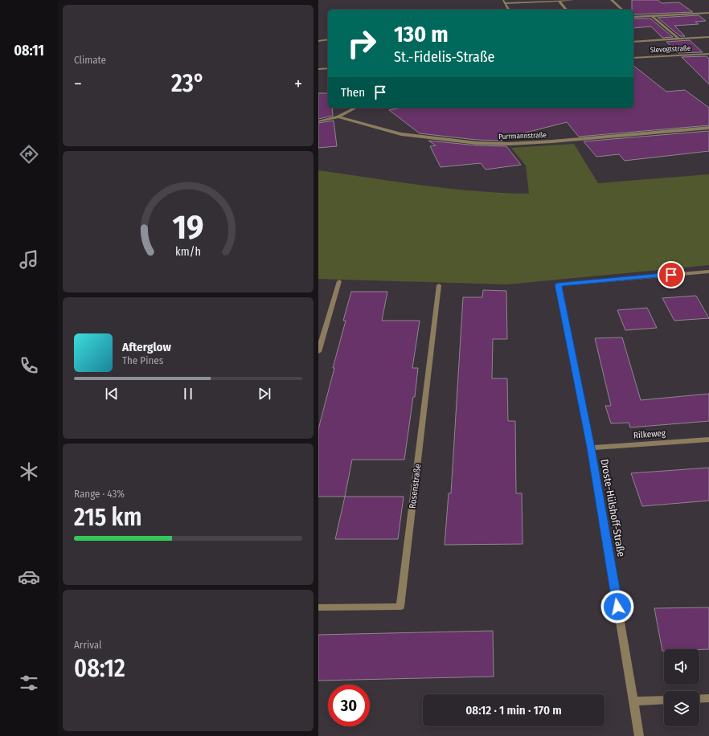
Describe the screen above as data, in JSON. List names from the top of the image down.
{
  "streets": {
    "street": [
      "Slevogtstraße",
      "Purrmannstraße",
      "Rilkeweg",
      "Rosenstraße",
      "Droste-Hülshoff-Straße"
    ]
  },
  "crossings": [
    ["Rilkeweg", "Droste-Hülshoff-Straße"]
  ],
  "page": {
    "tabs": "08:11",
    "tile": [
      "Climate",
      ["Range · 43%", "215 km"],
      ["Arrival", "08:12"]
    ],
    "turn": ["130 m", "St.-Fidelis-Straße"],
    "heat": ["−", "23°", "+"],
    "then": "Then",
    "song": ["Afterglow", "The Pines"],
    "limit": "30",
    "trip": "08:12 · 1 min · 170 m",
    "gauge": ["19", "km/h"]
  }
}
